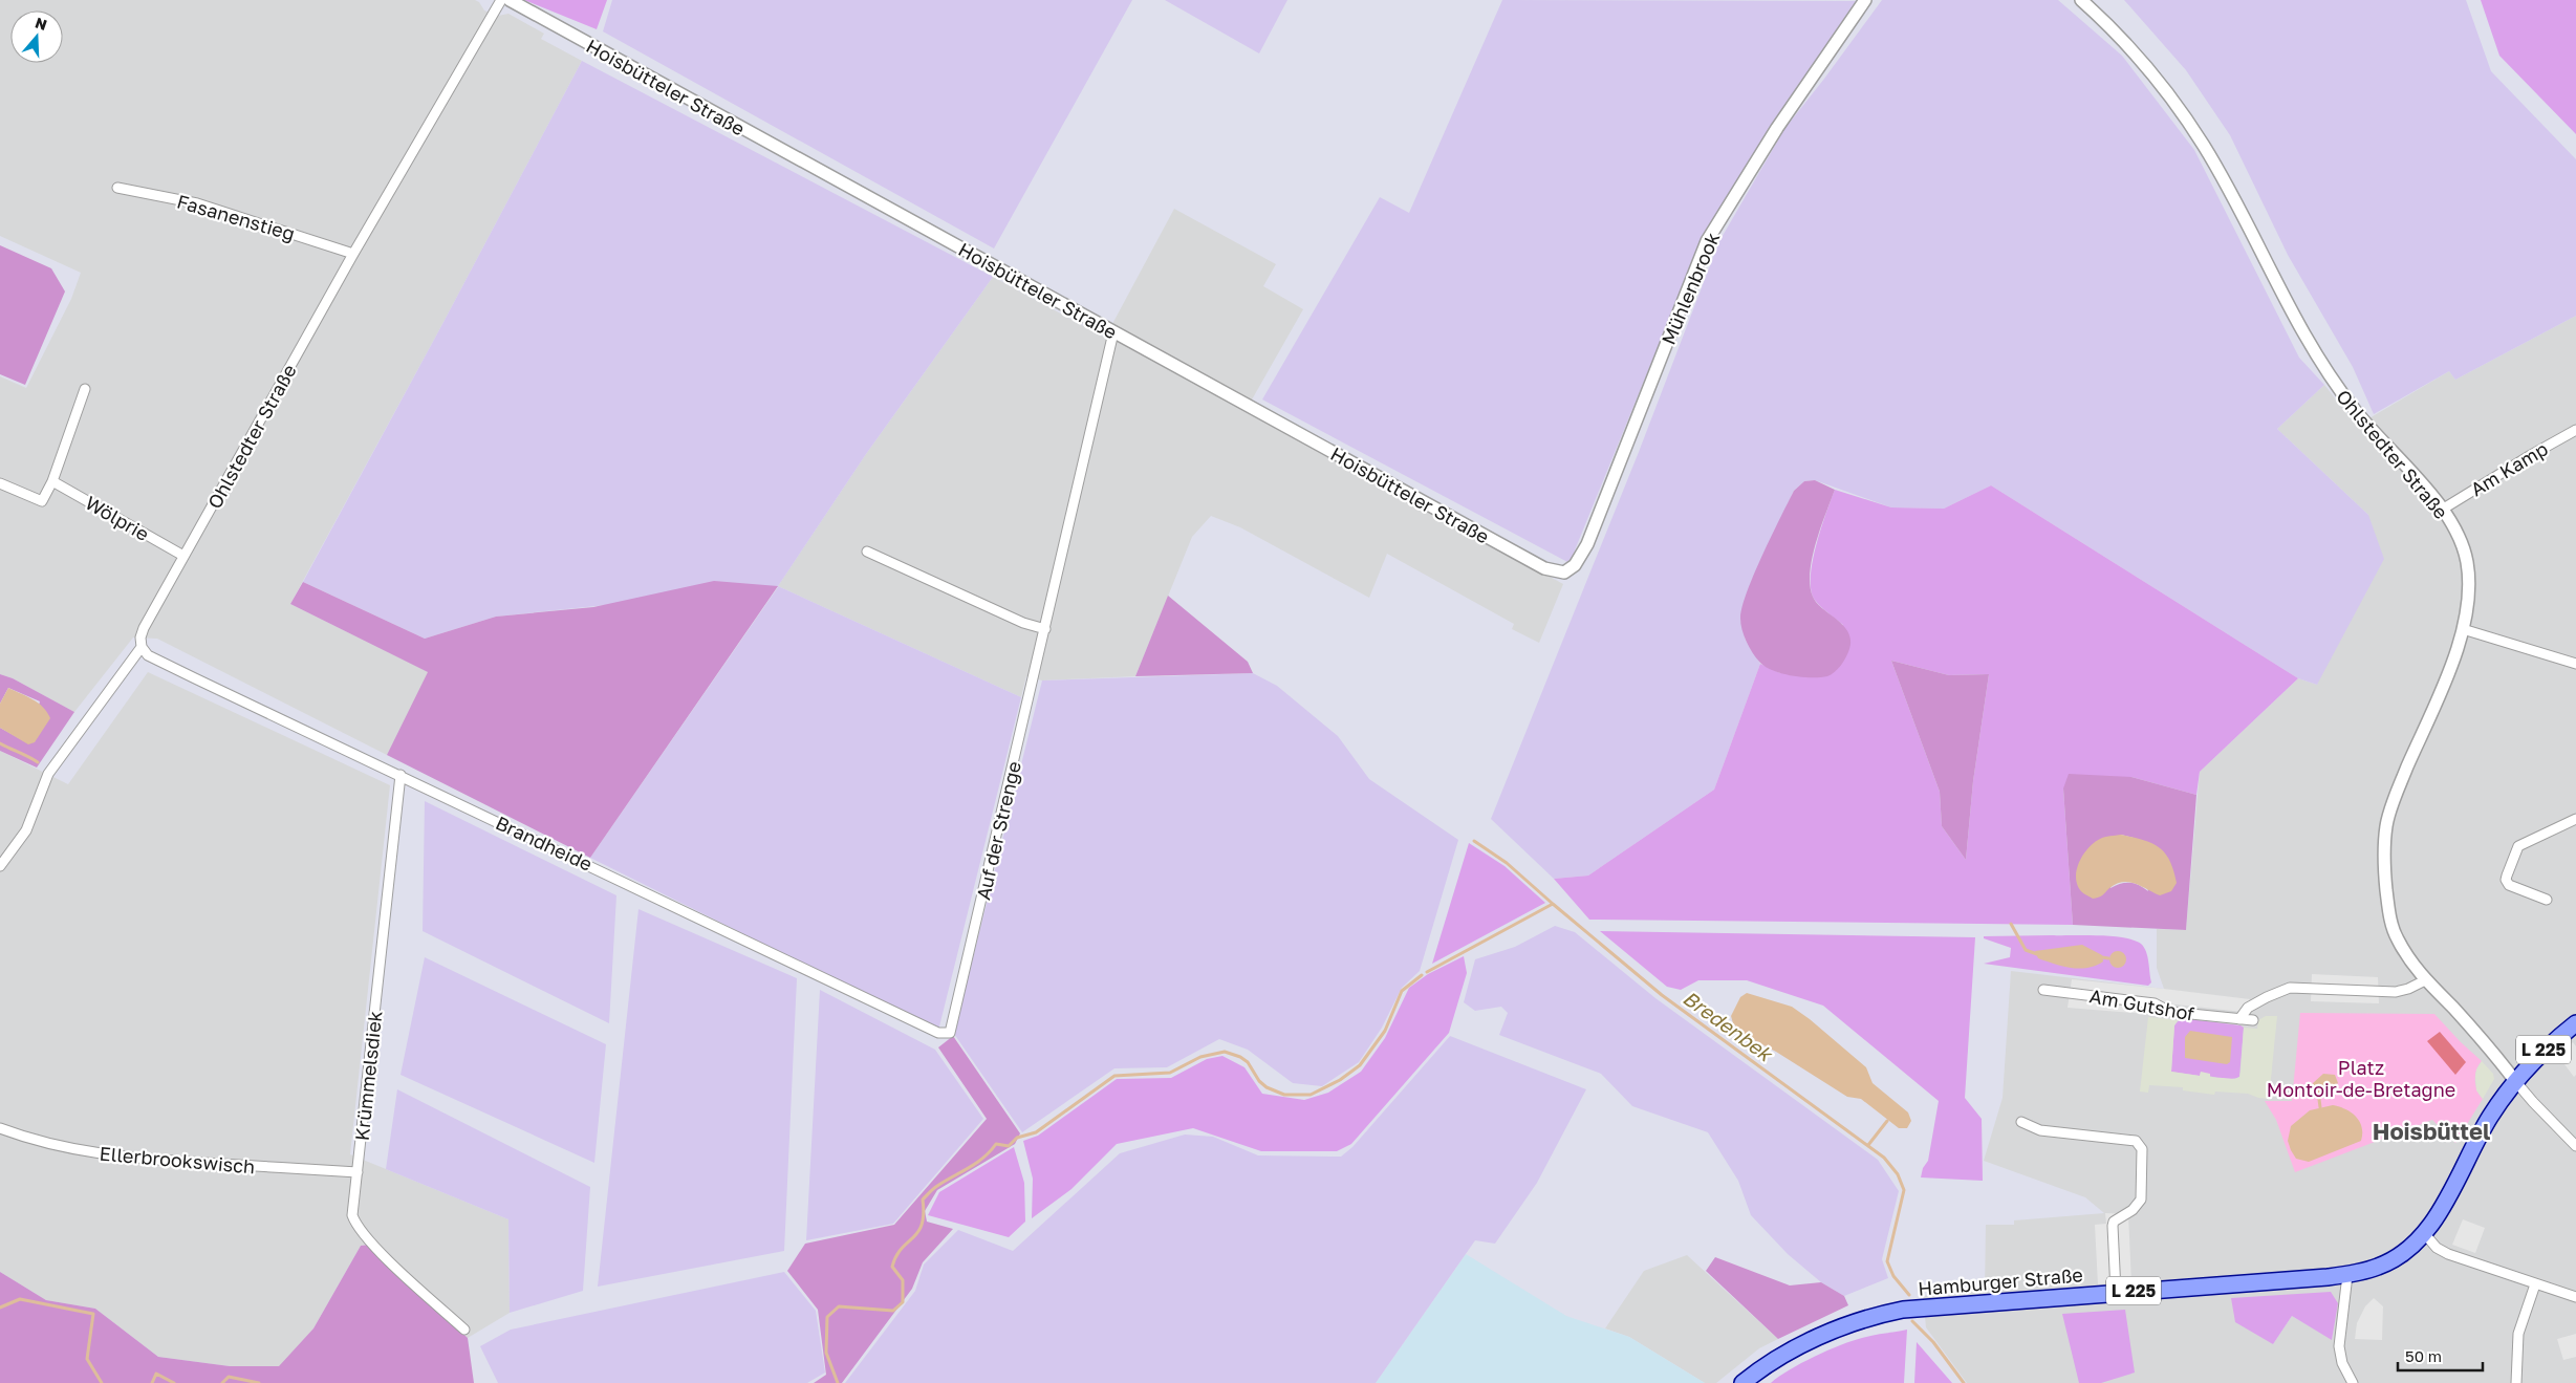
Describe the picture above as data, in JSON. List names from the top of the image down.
{
  "streets": {
    "main road": ["L 225", "Hamburger Straße"],
    "street": [
      "Hoisbütteler Straße",
      "Fasanenstieg",
      "Mühlenbrook",
      "Ohlstedter Straße",
      "Am Kamp",
      "Wölprie",
      "Auf der Strenge",
      "Brandheide",
      "Am Gutshof",
      "Krümmelsdiek",
      "Ellerbrookswisch"
    ]
  },
  "crossings": [
    ["Hoisbütteler Straße", "Mühlenbrook"],
    ["Hoisbütteler Straße", "Auf der Strenge"],
    ["Fasanenstieg", "Ohlstedter Straße"],
    ["Ohlstedter Straße", "Am Kamp"],
    ["Ohlstedter Straße", "Wölprie"],
    ["Ohlstedter Straße", "Brandheide"],
    ["Ohlstedter Straße", "L 225"],
    ["Auf der Strenge", "Brandheide"],
    ["Brandheide", "Krümmelsdiek"],
    ["L 225", "Hamburger Straße"],
    ["Krümmelsdiek", "Ellerbrookswisch"]
  ],
  "districts": ["Hoisbüttel"],
  "water": ["Bredenbek"],
  "parks": ["Platz Montoir-de-Bretagne"],
  "scale_bar": "50 m",
  "north": "top"
}
